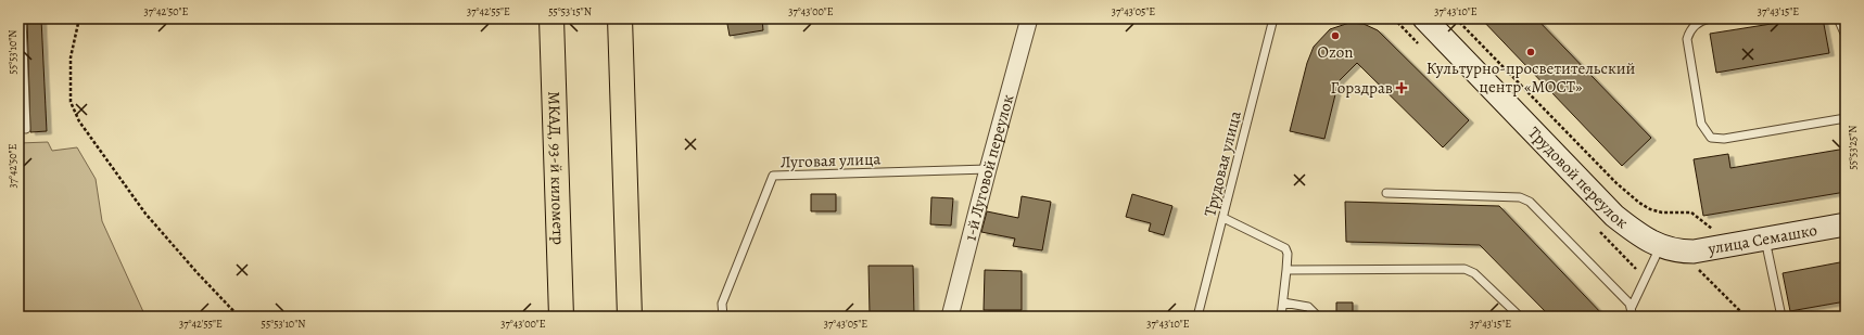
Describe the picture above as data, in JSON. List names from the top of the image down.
{
  "streets": {
    "highway": ["МКАД, 93-й километр"],
    "main road": ["Трудовой переулок", "улица Семашко"],
    "street": ["1-й Луговой переулок"],
    "lane": ["Луговая улица", "Трудовая улица"]
  },
  "crossings": [
    ["Луговая улица", "1-й Луговой переулок"],
    ["Трудовой переулок", "улица Семашко"]
  ],
  "places": {
    "other": ["Ozon", "Культурно-просветительский центр «МОСТ»"],
    "health": ["Горздрав"]
  },
  "coordinates": [
    "37°42'50\"E",
    "37°42'55\"E",
    "55°53'15\"N",
    "37°43'00\"E",
    "37°43'05\"E",
    "37°43'10\"E",
    "37°43'15\"E",
    "55°53'10\"N",
    "55°53'25\"N"
  ]
}
